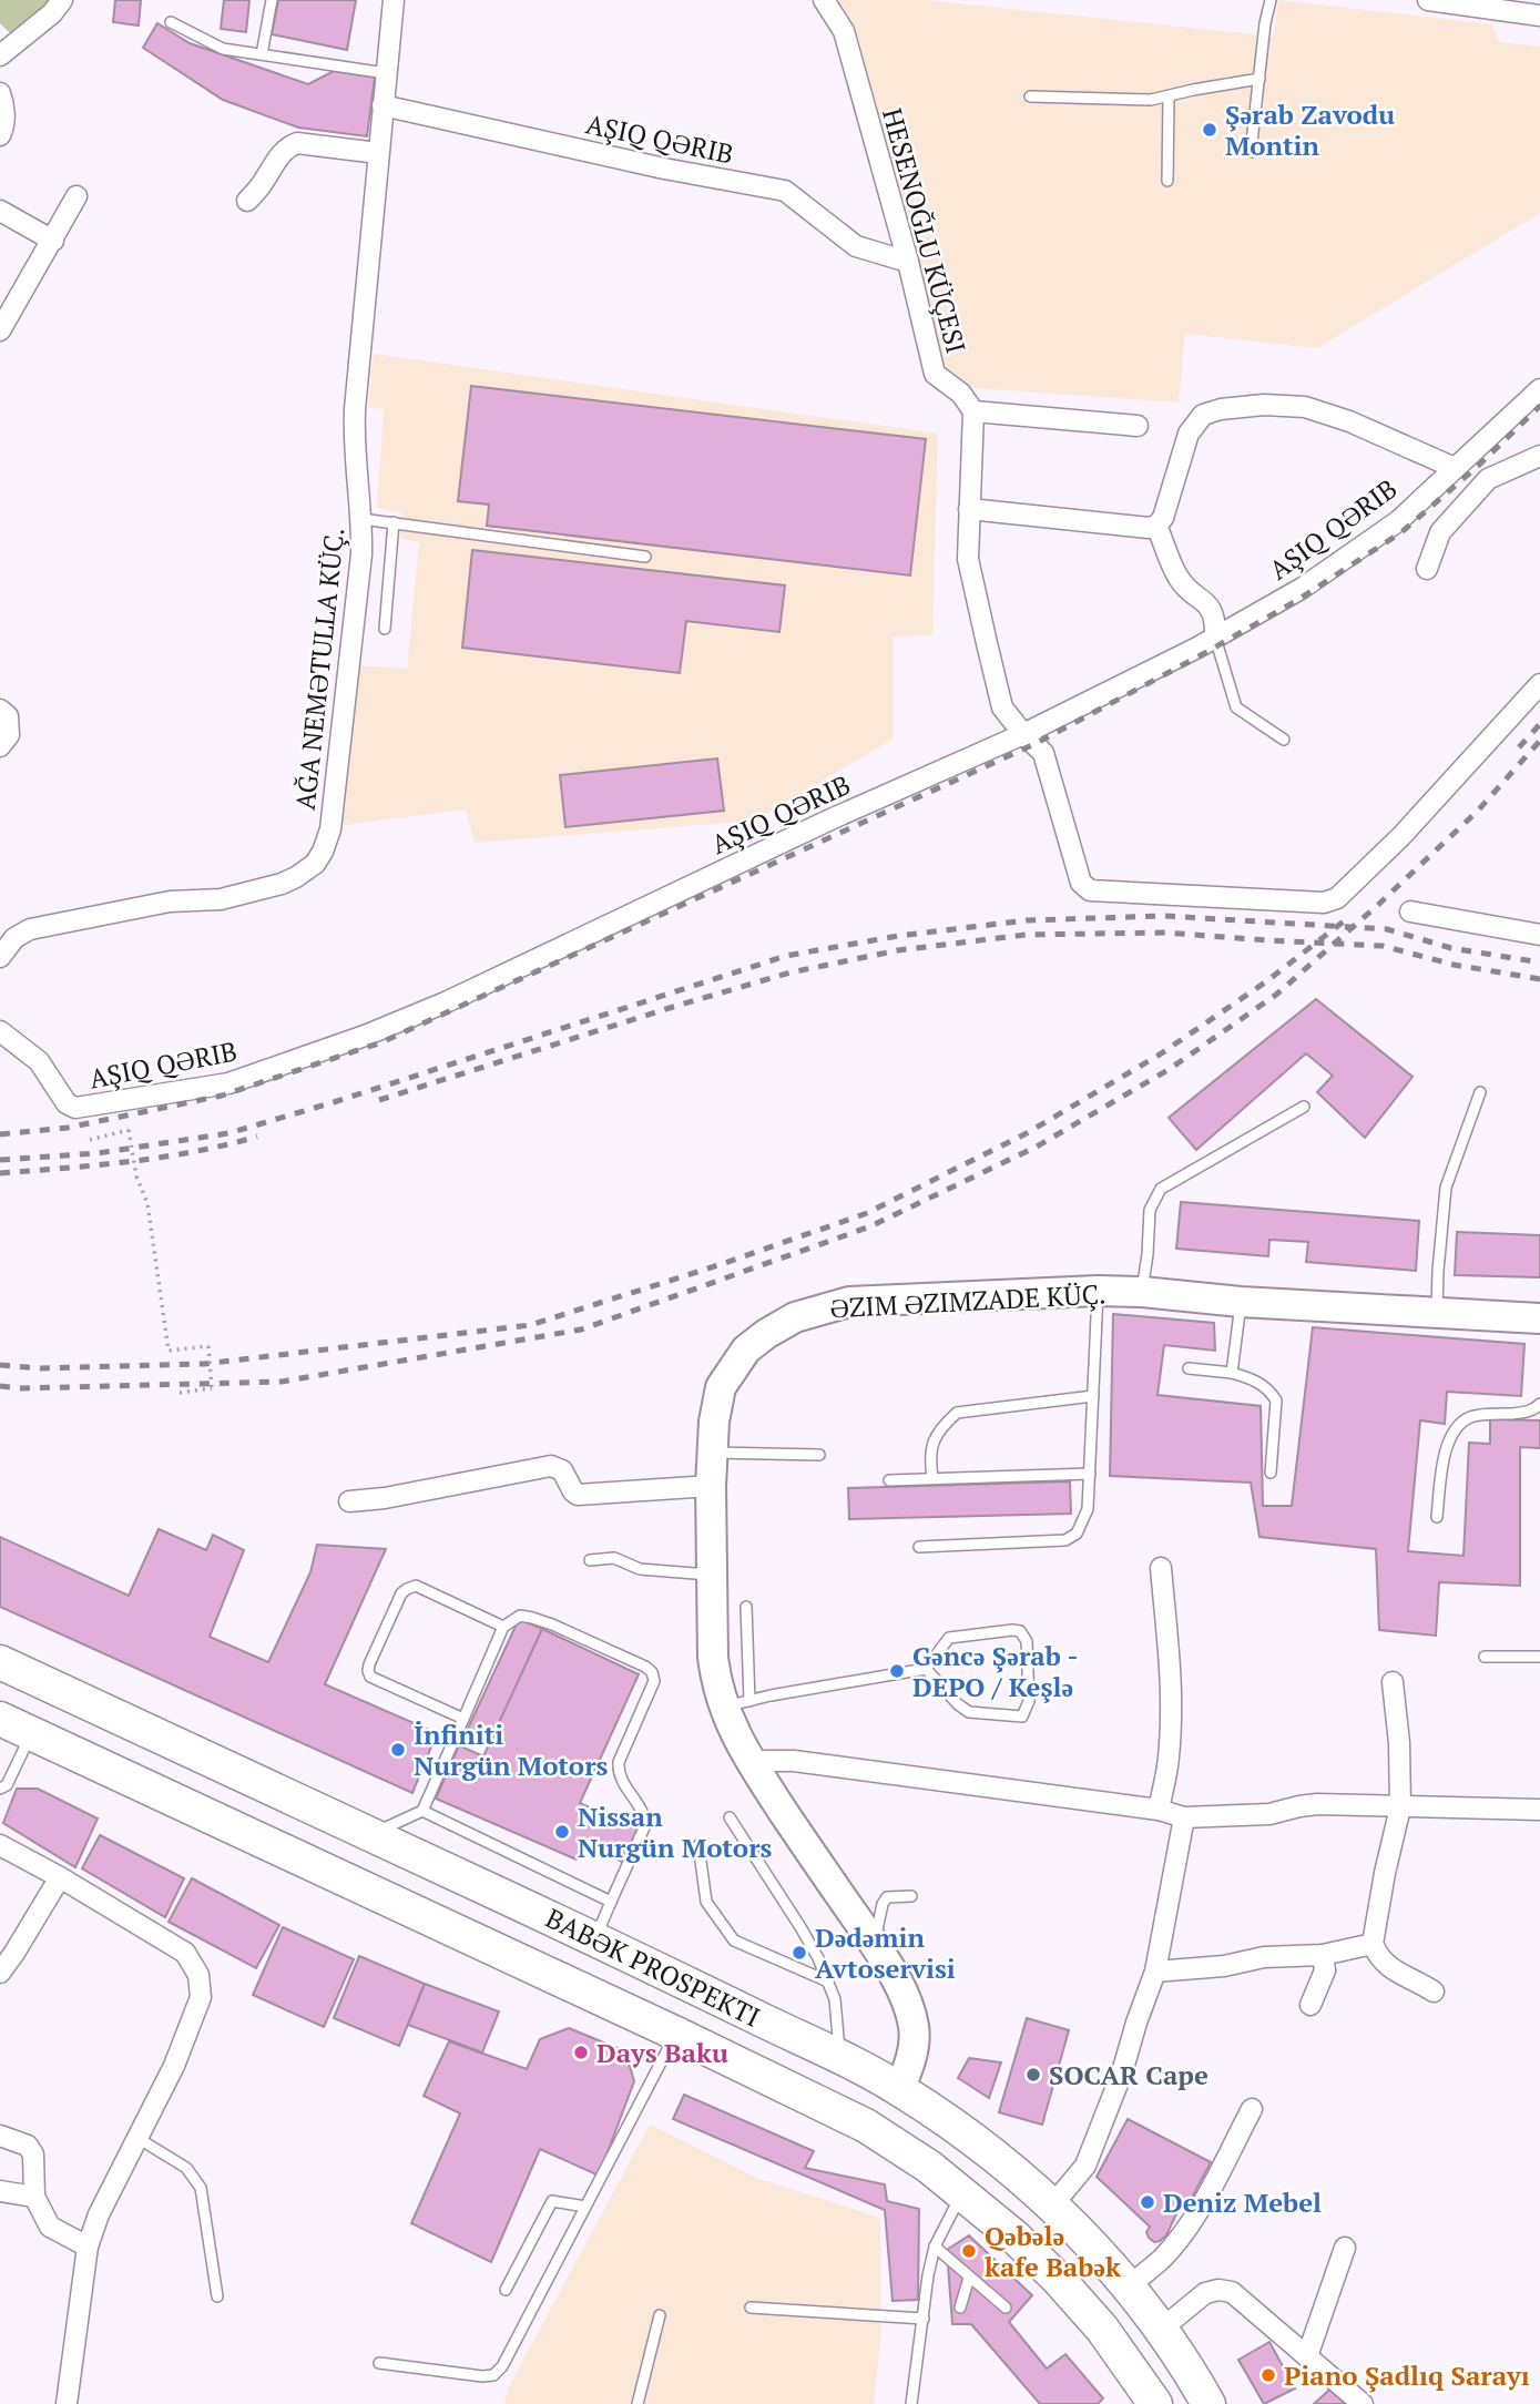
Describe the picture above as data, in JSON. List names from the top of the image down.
{
  "streets": {
    "main road": ["BABƏK PROSPEKTI"],
    "street": ["HESENOĞLU KÜÇESI", "AĞA NEMƏTULLA KÜÇ.", "ƏZIM ƏZIMZADE KÜÇ."]
  },
  "crossings": [
    ["ƏZIM ƏZIMZADE KÜÇ.", "BABƏK PROSPEKTI"]
  ],
  "places": [
    "Şərab Zavodu Montin",
    "Gəncə Şərab - DEPO / Keşlə",
    "İnfiniti Nurgün Motors",
    "Nissan Nurgün Motors",
    "Dədəmin Avtoservisi",
    "Days Baku",
    "SOCAR Cape",
    "Deniz Mebel",
    "Qəbələ kafe Babək",
    "Piano Şadlıq Sarayı"
  ]
}
